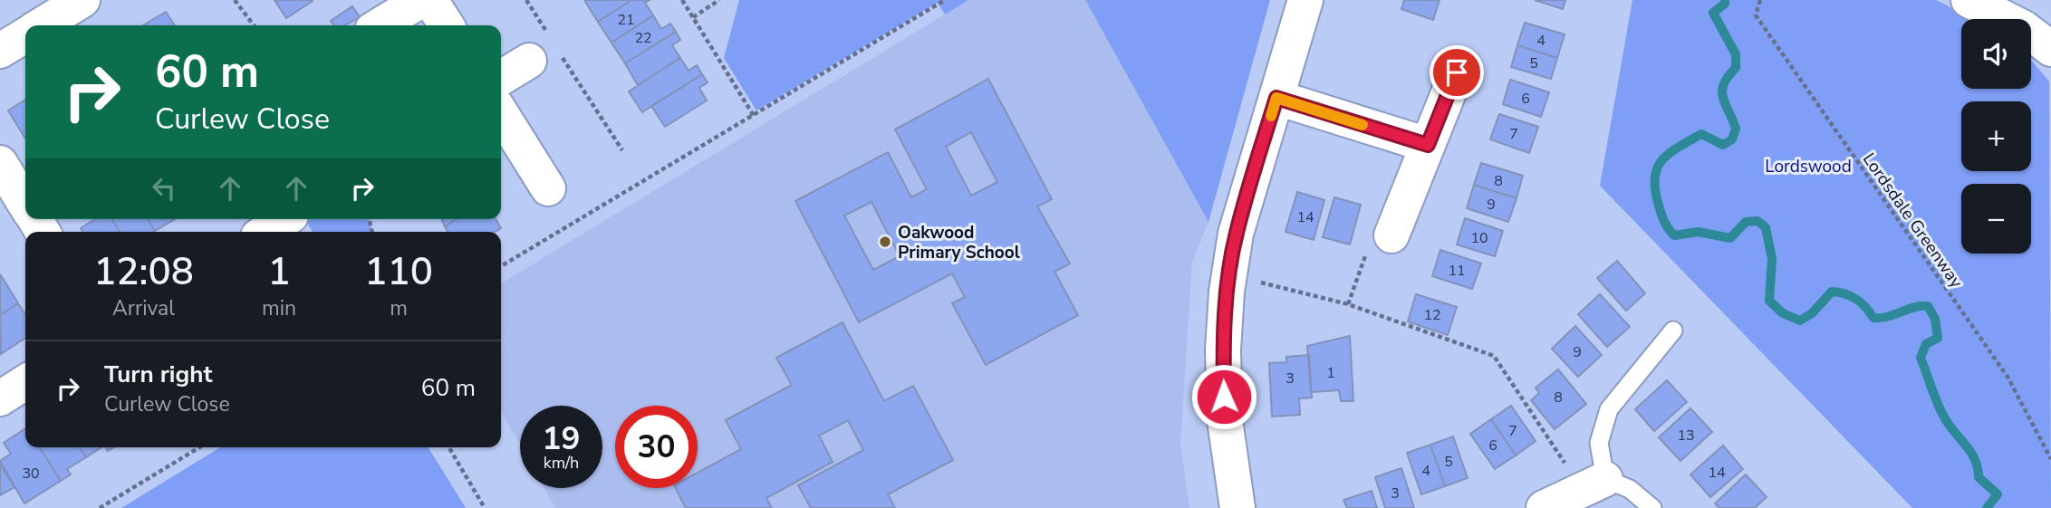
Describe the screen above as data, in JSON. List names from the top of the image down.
{
  "streets": {
    "path": ["Lordsdale Greenway"]
  },
  "parks": ["Lordswood"],
  "places": ["Oakwood Primary School"],
  "house_numbers": [
    "21",
    "22",
    "4",
    "5",
    "6",
    "7",
    "8",
    "9",
    "14",
    "10",
    "11",
    "12",
    "9",
    "1",
    "3",
    "8",
    "7",
    "13",
    "6",
    "5",
    "4",
    "14",
    "30",
    "3"
  ],
  "page": {
    "map_buttons": ["+", "−"],
    "turn": ["60 m", "Curlew Close"],
    "eta": [
      "12:08",
      "Arrival",
      "1",
      "min",
      "110",
      "m"
    ],
    "list": [
      {
        "name": "Turn right",
        "note": "Curlew Close",
        "value": "60 m"
      }
    ],
    "speed": "19 km/h",
    "limit": "30"
  }
}
